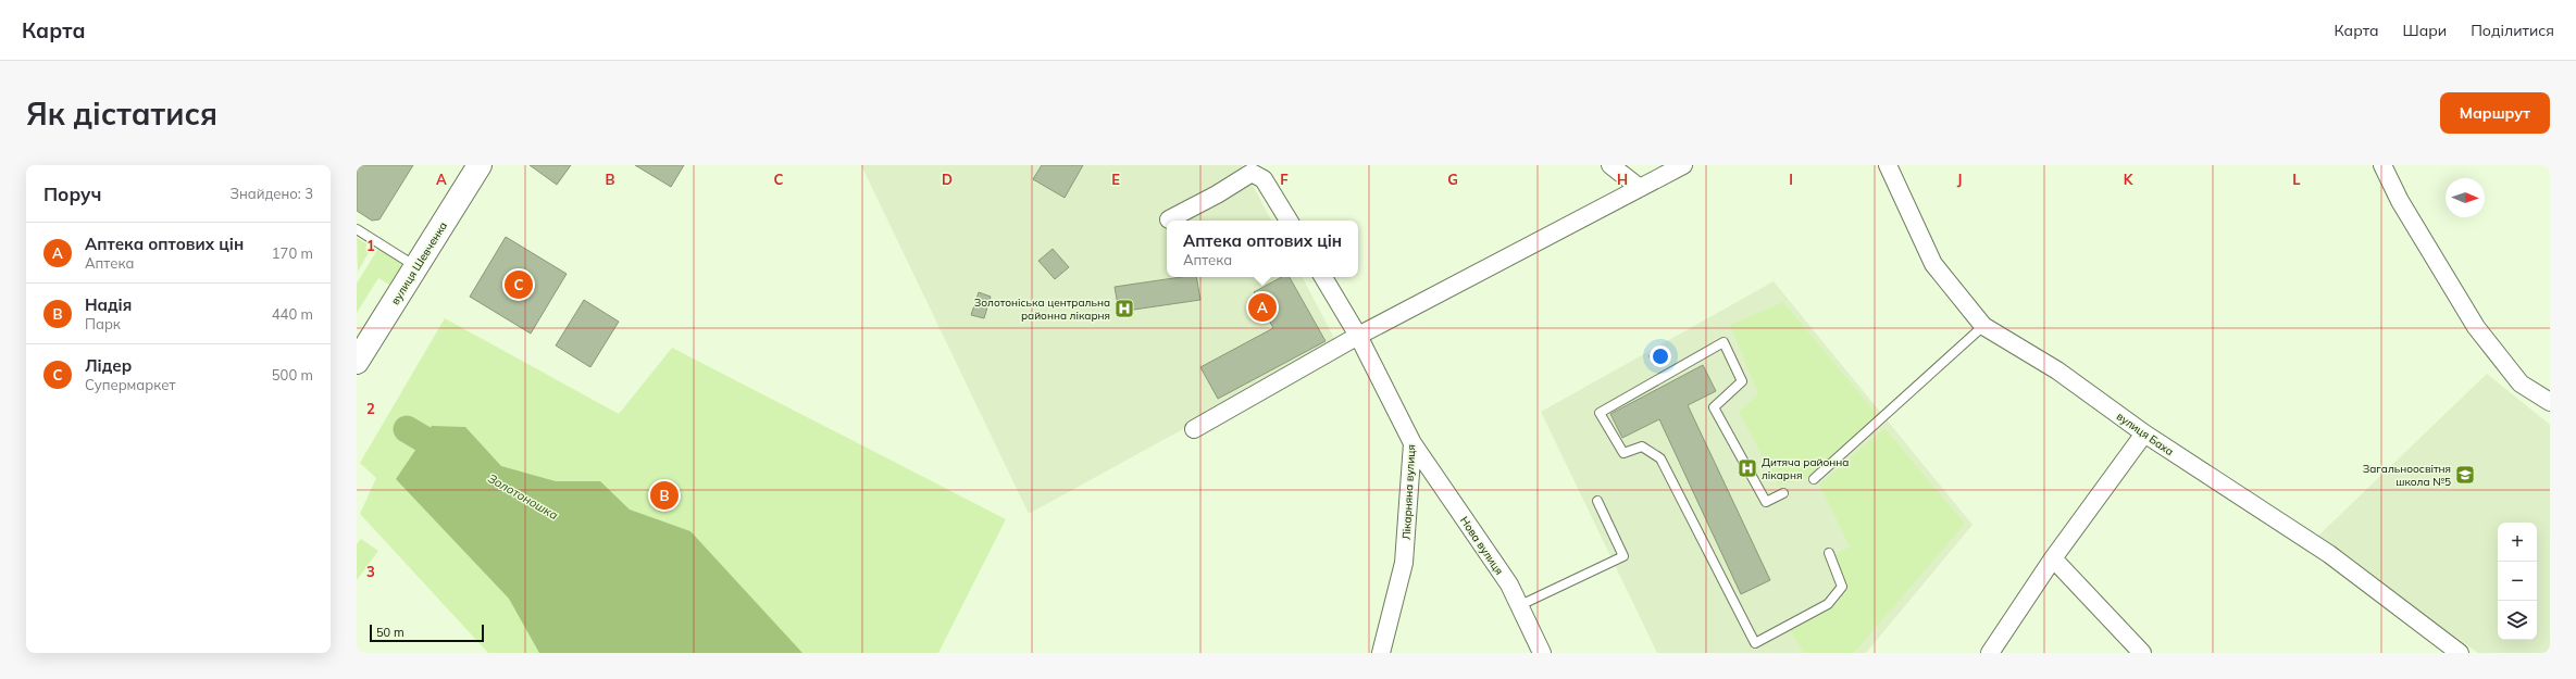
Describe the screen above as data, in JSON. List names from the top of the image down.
{
  "streets": {
    "main road": ["вулиця Шевченка"],
    "street": ["вулиця Баха", "Лікарняна вулиця", "Нова вулиця"]
  },
  "crossings": [
    ["Лікарняна вулиця", "Нова вулиця"]
  ],
  "water": ["Золотоношка"],
  "places": {
    "hospital": ["Золотоніська центральна районна лікарня", "Дитяча районна лікарня"],
    "school or university": ["Загальноосвітня школа №5"]
  },
  "scale_bar": "50 m",
  "north": "right",
  "page": {
    "header": "Карта",
    "nav": ["Карта", "Шари", "Поділитися"],
    "buttons": "Маршрут",
    "title": "Як дістатися",
    "heading": ["Поруч", "Знайдено: 3"],
    "popup": ["Аптека оптових цін", "Аптека"],
    "list": [
      {
        "mark": "A",
        "name": "Аптека оптових цін",
        "note": "Аптека",
        "value": "170 m"
      },
      {
        "mark": "B",
        "name": "Надія",
        "note": "Парк",
        "value": "440 m"
      },
      {
        "mark": "C",
        "name": "Лідер",
        "note": "Супермаркет",
        "value": "500 m"
      }
    ],
    "pins": ["C", "A", "B"],
    "map_buttons": ["+", "−"],
    "scale": "50 m"
  },
  "grid": {
    "columns": [
      "A",
      "B",
      "C",
      "D",
      "E",
      "F",
      "G",
      "H",
      "I",
      "J",
      "K",
      "L"
    ],
    "rows": ["1", "2", "3"]
  }
}
